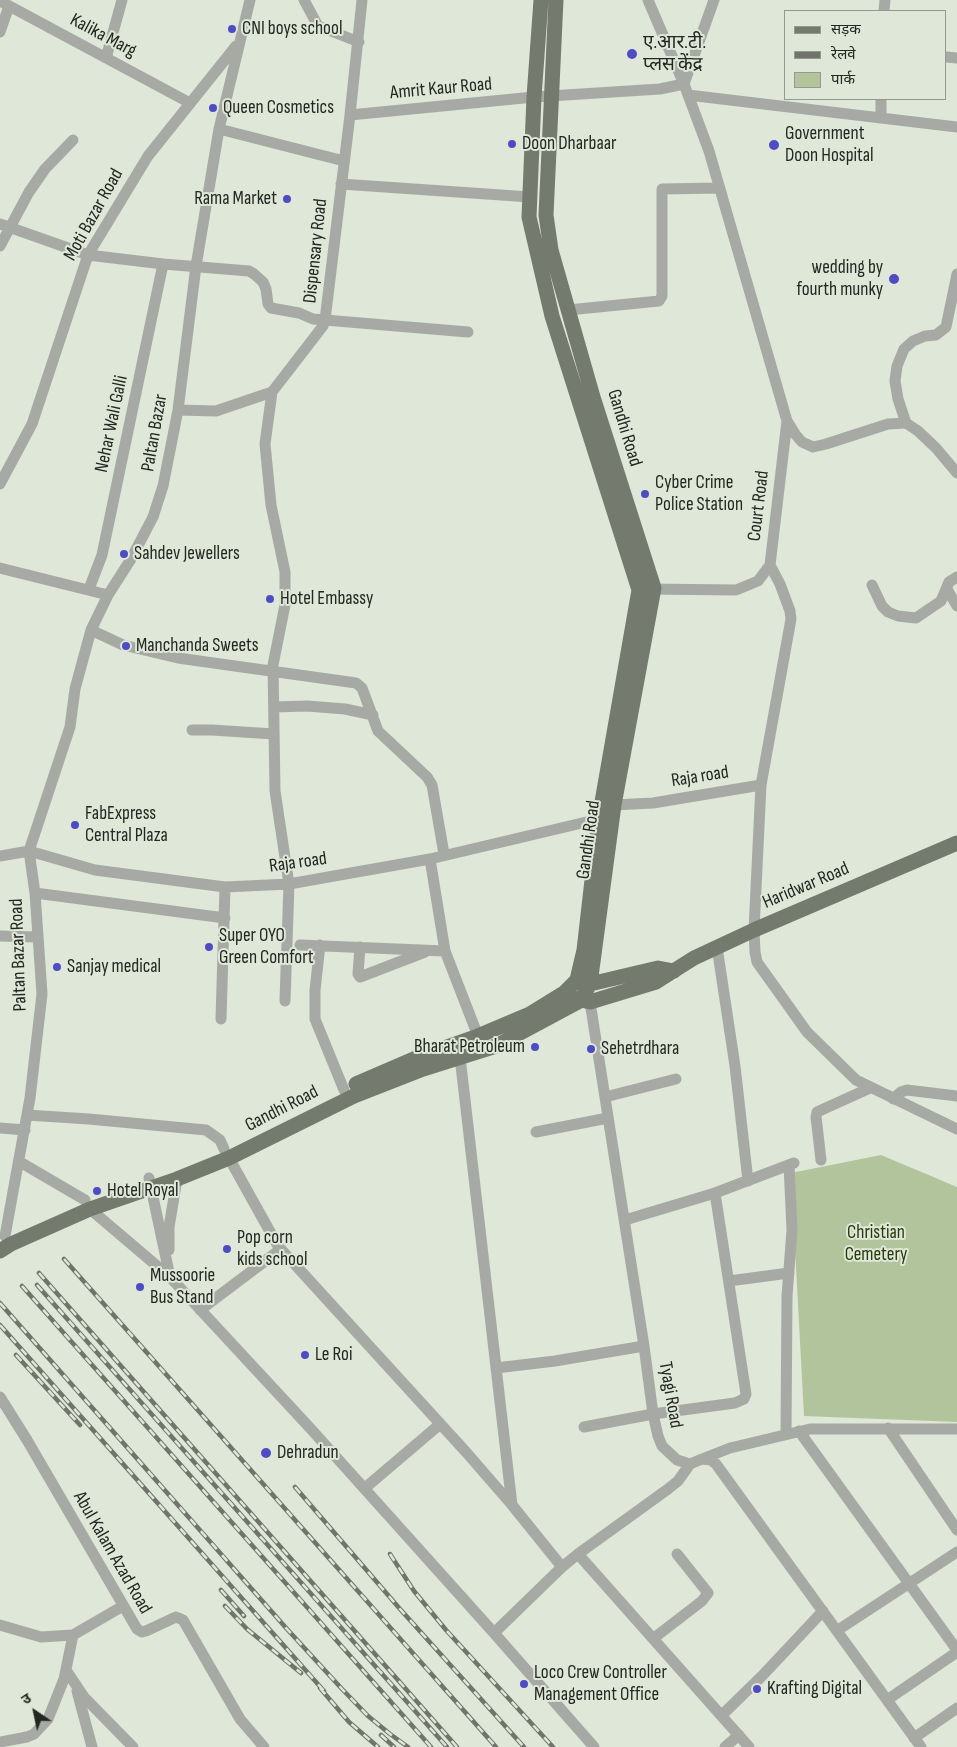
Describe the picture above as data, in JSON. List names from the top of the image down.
{
  "streets": {
    "main road": ["Gandhi Road", "Haridwar Road"],
    "street": [
      "Kalika Marg",
      "Amrit Kaur Road",
      "Moti Bazar Road",
      "Dispensary Road",
      "Nehar Wali Galli",
      "Paltan Bazar",
      "Court Road",
      "Raja road",
      "Paltan Bazar Road",
      "Tyagi Road",
      "Abul Kalam Azad Road"
    ]
  },
  "crossings": [
    ["Kalika Marg", "Moti Bazar Road"],
    ["Amrit Kaur Road", "Dispensary Road"],
    ["Amrit Kaur Road", "Gandhi Road"],
    ["Amrit Kaur Road", "Court Road"],
    ["Moti Bazar Road", "Paltan Bazar"],
    ["Gandhi Road", "Raja road"],
    ["Gandhi Road", "Haridwar Road"],
    ["Gandhi Road", "Paltan Bazar Road"],
    ["Gandhi Road", "Tyagi Road"],
    ["Paltan Bazar", "Raja road"],
    ["Paltan Bazar", "Paltan Bazar Road"],
    ["Court Road", "Raja road"],
    ["Court Road", "Haridwar Road"],
    ["Raja road", "Paltan Bazar Road"],
    ["Haridwar Road", "Tyagi Road"]
  ],
  "parks": ["Christian Cemetery"],
  "places": [
    "CNI boys school",
    "ए.आर.टी. प्लस केंद्र",
    "Queen Cosmetics",
    "Doon Dharbaar",
    "Government Doon Hospital",
    "Rama Market",
    "wedding by fourth munky",
    "Cyber Crime Police Station",
    "Sahdev Jewellers",
    "Hotel Embassy",
    "Manchanda Sweets",
    "FabExpress Central Plaza",
    "Super OYO Green Comfort",
    "Sanjay medical",
    "Bharat Petroleum",
    "Sehetrdhara",
    "Hotel Royal",
    "Pop corn kids school",
    "Mussoorie Bus Stand",
    "Le Roi",
    "Dehradun",
    "Loco Crew Controller Management Office",
    "Krafting Digital"
  ],
  "legend": ["सड़क", "रेलवे", "पार्क"],
  "north": "top left"
}
